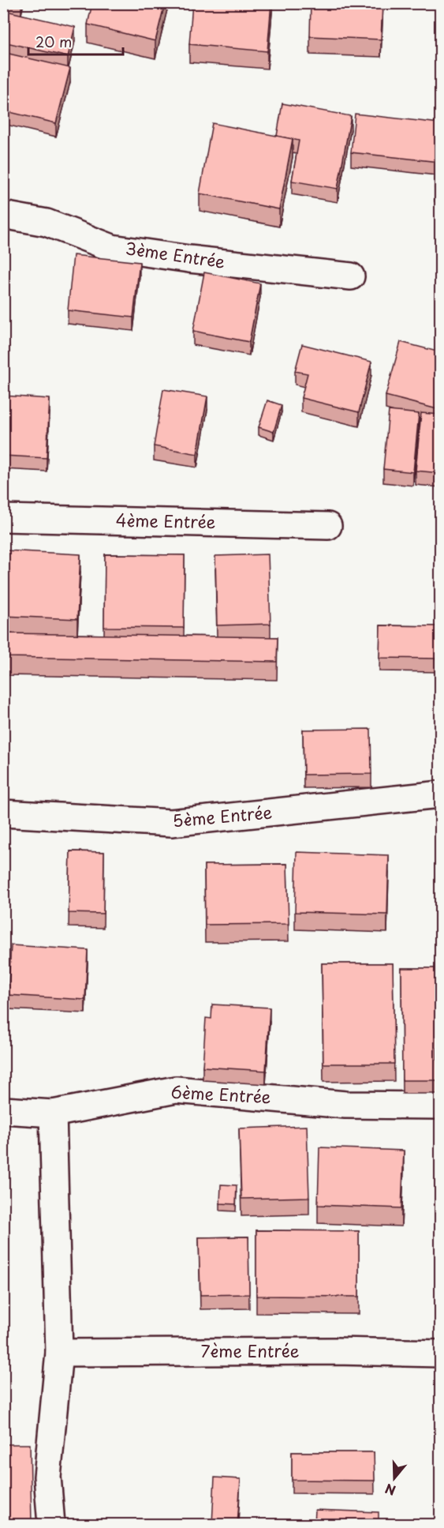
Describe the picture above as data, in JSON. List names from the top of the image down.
{
  "streets": {
    "street": [
      "3ème Entrée",
      "4ème Entrée",
      "5ème Entrée",
      "6ème Entrée",
      "7ème Entrée"
    ]
  },
  "scale_bar": "20 m",
  "north": "bottom"
}
